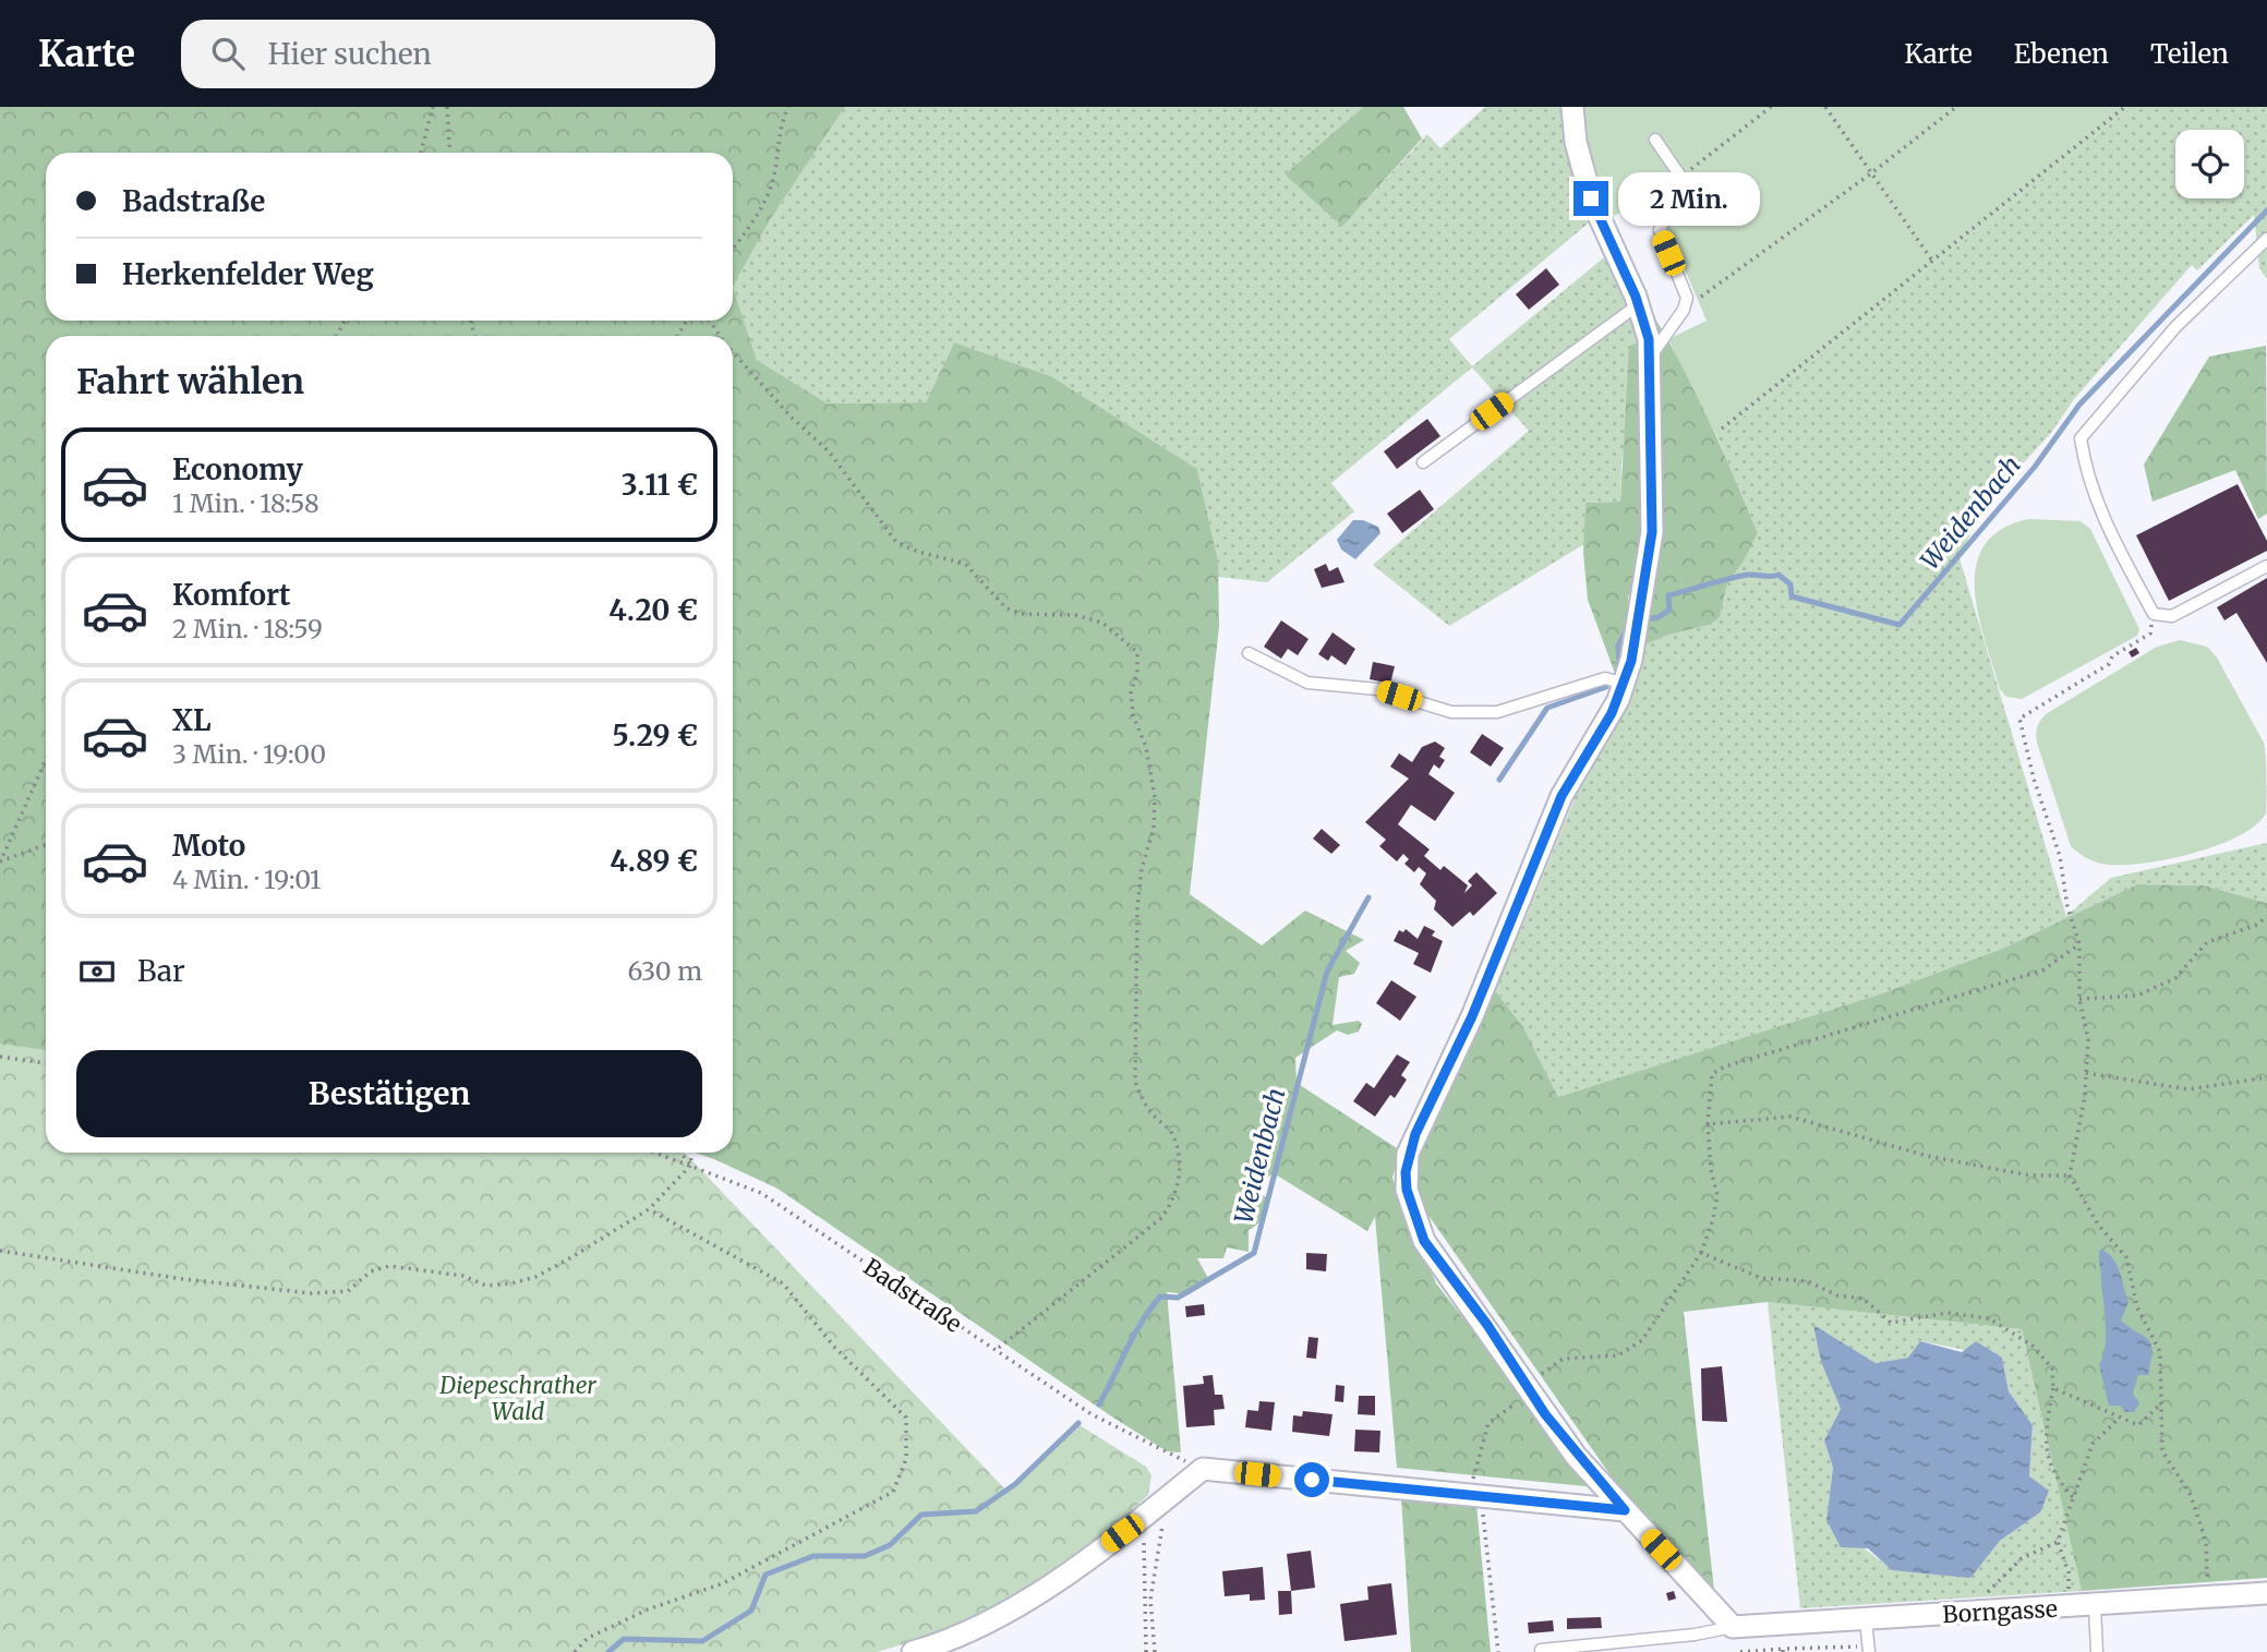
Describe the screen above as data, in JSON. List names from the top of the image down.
{
  "streets": {
    "street": ["Borngasse"],
    "path": ["Badstraße"]
  },
  "water": ["Weidenbach"],
  "parks": ["Diepeschrather Wald"],
  "page": {
    "header": "Karte",
    "search": "Hier suchen",
    "nav": ["Karte", "Ebenen", "Teilen"],
    "banner": ["Badstraße", "Herkenfelder Weg"],
    "bubble": "2 Min.",
    "heading": "Fahrt wählen",
    "list": [
      {
        "name": "Economy",
        "note": "1 Min. · 18:58",
        "value": "3.11 €"
      },
      {
        "name": "Komfort",
        "note": "2 Min. · 18:59",
        "value": "4.20 €"
      },
      {
        "name": "XL",
        "note": "3 Min. · 19:00",
        "value": "5.29 €"
      },
      {
        "name": "Moto",
        "note": "4 Min. · 19:01",
        "value": "4.89 €"
      }
    ],
    "pay": ["Bar", "630 m"],
    "buttons": "Bestätigen"
  }
}
